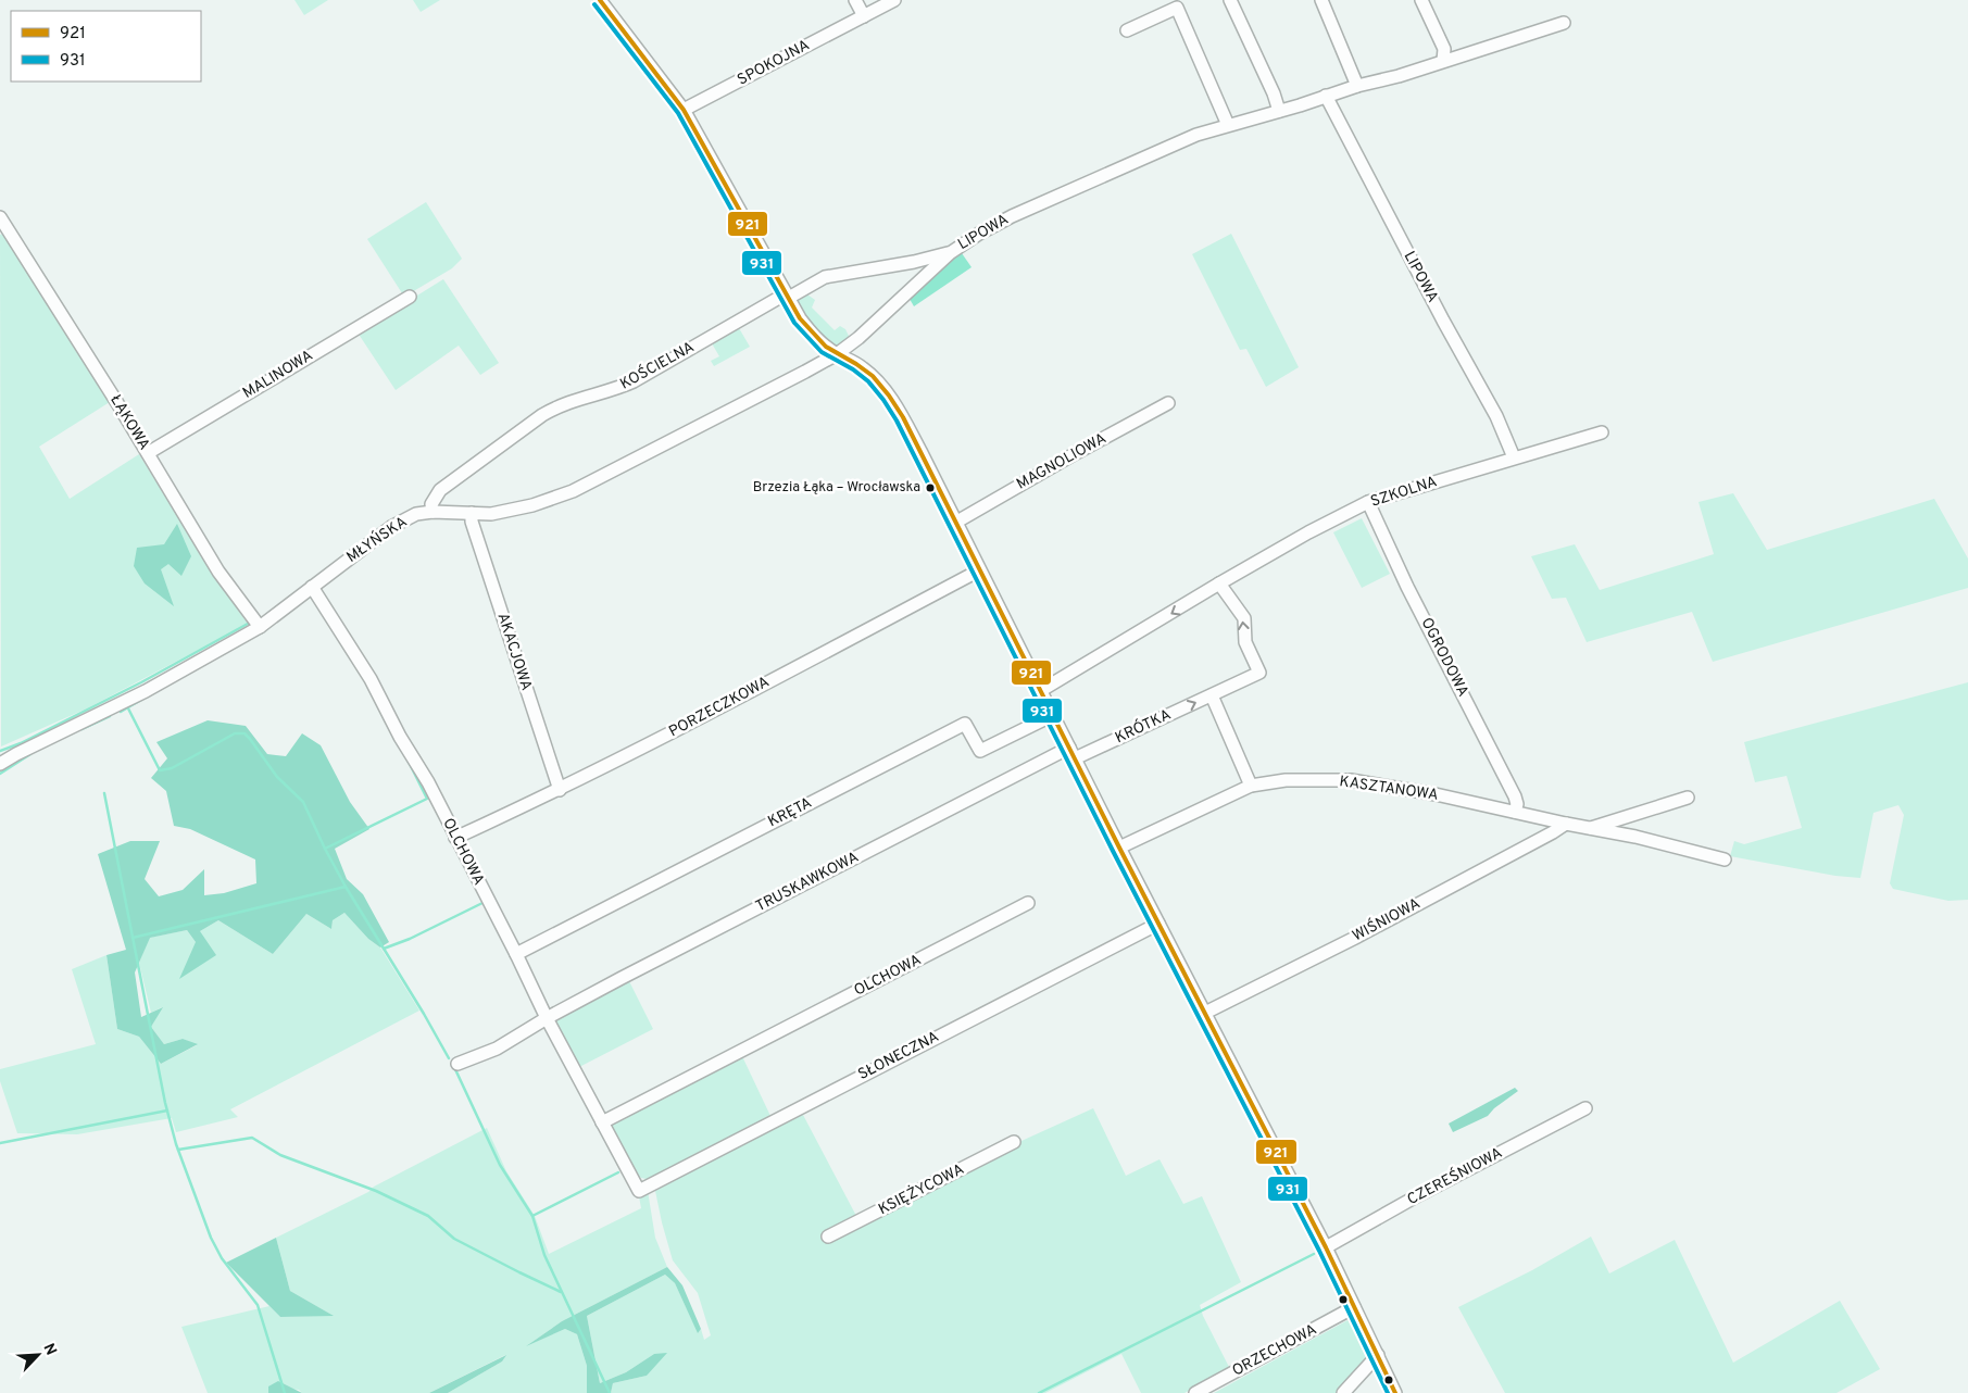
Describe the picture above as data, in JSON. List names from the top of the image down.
{
  "streets": {
    "street": [
      "SPOKOJNA",
      "LIPOWA",
      "KOŚCIELNA",
      "MALINOWA",
      "ŁĄKOWA",
      "MAGNOLIOWA",
      "SZKOLNA",
      "MŁYŃSKA",
      "AKACJOWA",
      "OGRODOWA",
      "PORZECZKOWA",
      "KRÓTKA",
      "KASZTANOWA",
      "KRĘTA",
      "OLCHOWA",
      "TRUSKAWKOWA",
      "WIŚNIOWA",
      "SŁONECZNA",
      "CZEREŚNIOWA",
      "KSIĘŻYCOWA",
      "ORZECHOWA"
    ]
  },
  "crossings": [
    ["LIPOWA", "KOŚCIELNA"],
    ["LIPOWA", "SZKOLNA"],
    ["LIPOWA", "MŁYŃSKA"],
    ["KOŚCIELNA", "MŁYŃSKA"],
    ["MALINOWA", "ŁĄKOWA"],
    ["ŁĄKOWA", "MŁYŃSKA"],
    ["SZKOLNA", "OGRODOWA"],
    ["SZKOLNA", "KRÓTKA"],
    ["MŁYŃSKA", "AKACJOWA"],
    ["MŁYŃSKA", "OLCHOWA"],
    ["AKACJOWA", "PORZECZKOWA"],
    ["OGRODOWA", "KASZTANOWA"],
    ["PORZECZKOWA", "OLCHOWA"],
    ["KRÓTKA", "TRUSKAWKOWA"],
    ["KASZTANOWA", "WIŚNIOWA"],
    ["KRĘTA", "OLCHOWA"],
    ["OLCHOWA", "TRUSKAWKOWA"],
    ["OLCHOWA", "SŁONECZNA"]
  ],
  "places": ["Brzezia Łąka – Wrocławska"],
  "lines": ["transit line 921", "transit line 931"],
  "legend": ["921", "931"],
  "north": "top right"
}
